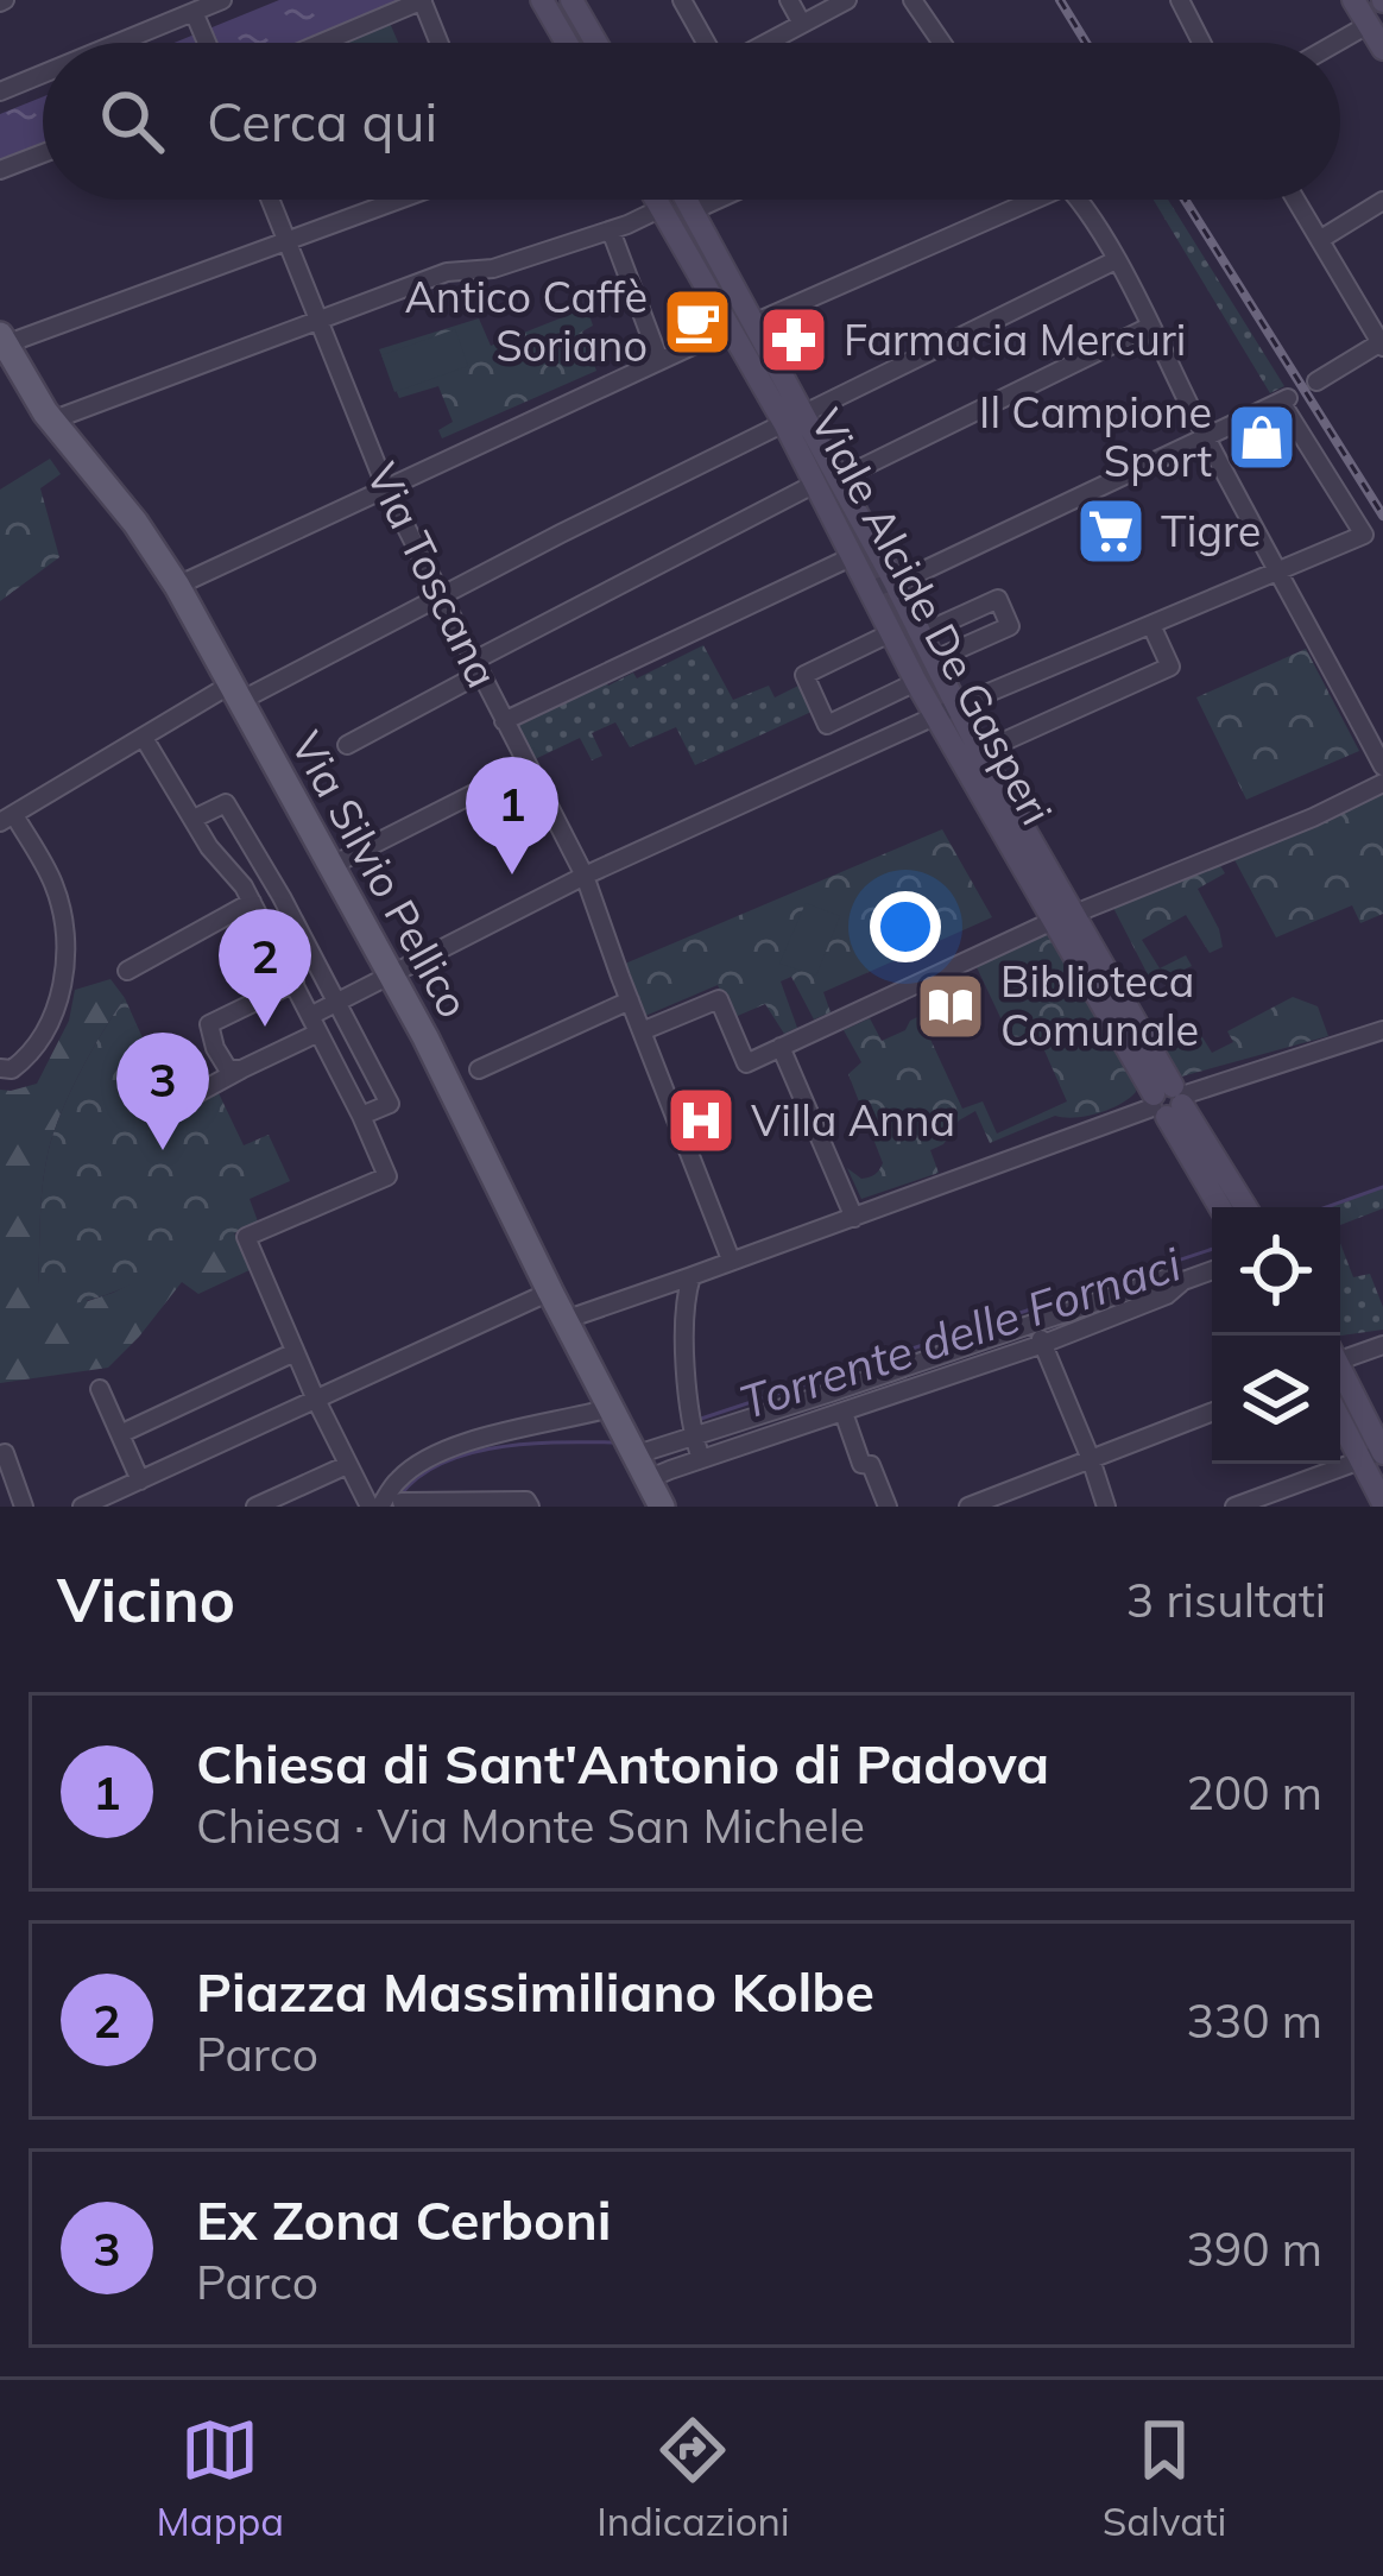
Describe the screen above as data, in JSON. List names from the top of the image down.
{
  "streets": {
    "main road": ["Via Silvio Pellico"],
    "street": ["Via Toscana", "Viale Alcide De Gasperi"]
  },
  "water": ["Torrente delle Fornaci"],
  "places": {
    "cafe": ["Antico Caffè Soriano"],
    "pharmacy": ["Farmacia Mercuri"],
    "shop": ["Il Campione Sport"],
    "supermarket": ["Tigre"],
    "library": ["Biblioteca Comunale"],
    "hospital": ["Villa Anna"]
  },
  "page": {
    "search": "Cerca qui",
    "pins": ["1", "2", "3"],
    "heading": ["Vicino", "3 risultati"],
    "list": [
      {
        "mark": "1",
        "name": "Chiesa di Sant'Antonio di Padova",
        "note": "Chiesa · Via Monte San Michele",
        "value": "200 m"
      },
      {
        "mark": "2",
        "name": "Piazza Massimiliano Kolbe",
        "note": "Parco",
        "value": "330 m"
      },
      {
        "mark": "3",
        "name": "Ex Zona Cerboni",
        "note": "Parco",
        "value": "390 m"
      }
    ],
    "nav": ["Mappa", "Indicazioni", "Salvati"]
  }
}
